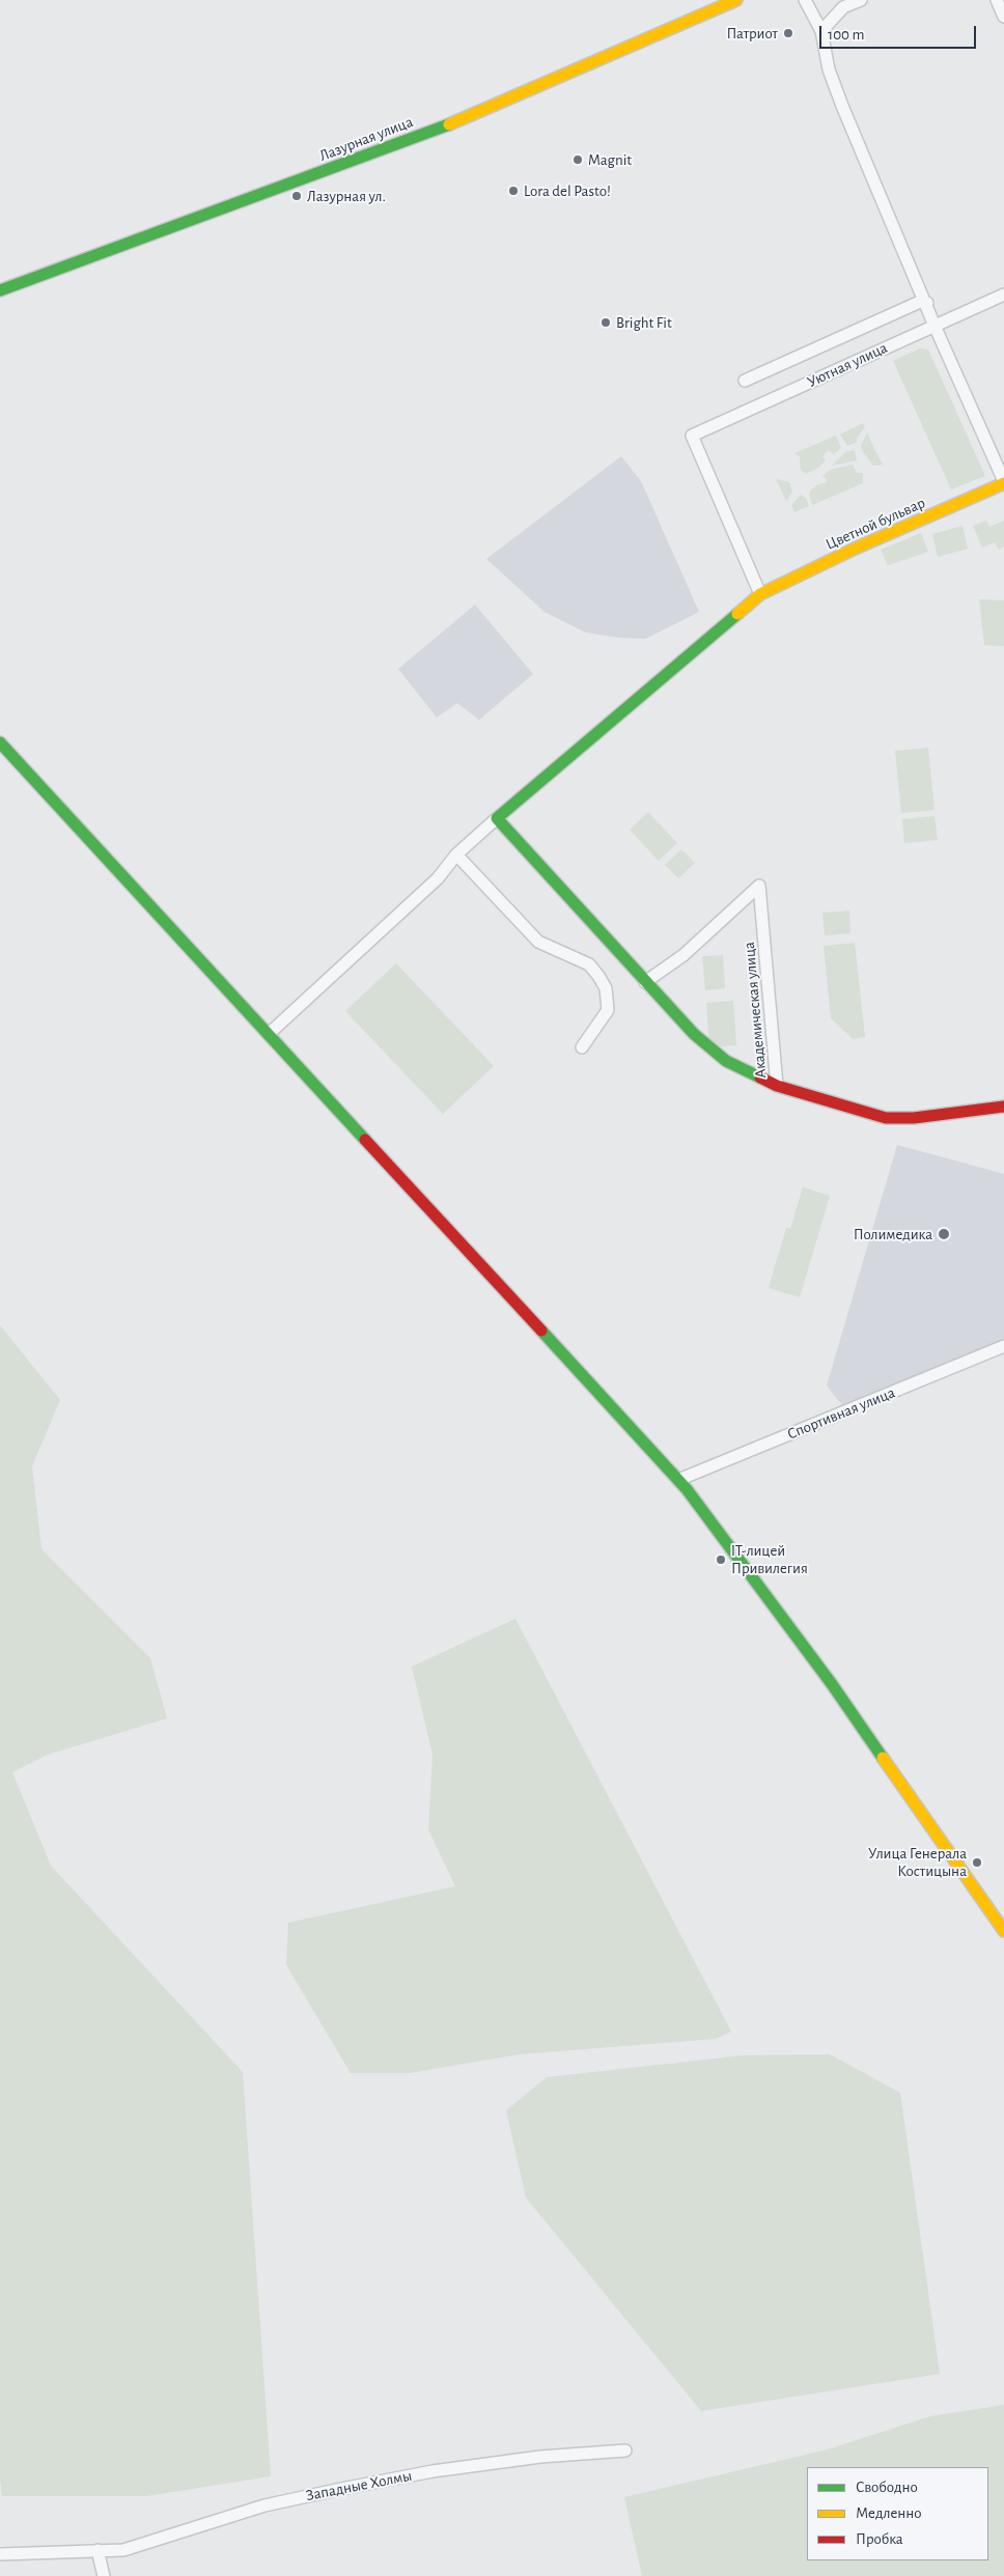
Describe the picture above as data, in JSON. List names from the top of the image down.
{
  "streets": {
    "street": [
      "Лазурная улица",
      "Уютная улица",
      "Цветной бульвар",
      "Академическая улица",
      "Спортивная улица",
      "Западные Холмы"
    ]
  },
  "crossings": [
    ["Уютная улица", "Цветной бульвар"]
  ],
  "places": [
    "Патриот",
    "Magnit",
    "Lora del Pasto!",
    "Лазурная ул.",
    "Bright Fit",
    "Полимедика",
    "IT-лицей Привилегия",
    "Улица Генерала Костицына"
  ],
  "legend": ["Свободно", "Медленно", "Пробка"],
  "scale_bar": "100 m"
}
